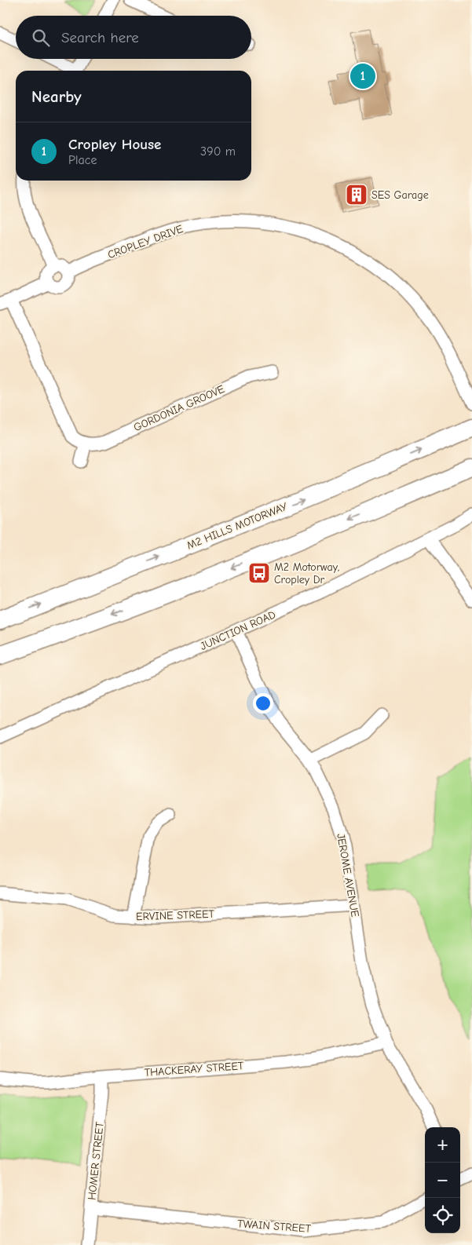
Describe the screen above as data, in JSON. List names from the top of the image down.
{
  "streets": {
    "highway": ["M2 HILLS MOTORWAY"],
    "street": [
      "CROPLEY DRIVE",
      "GORDONIA GROOVE",
      "JUNCTION ROAD",
      "JEROME AVENUE",
      "ERVINE STREET",
      "THACKERAY STREET",
      "HOMER STREET",
      "TWAIN STREET"
    ]
  },
  "crossings": [
    ["JUNCTION ROAD", "JEROME AVENUE"],
    ["JEROME AVENUE", "ERVINE STREET"],
    ["JEROME AVENUE", "THACKERAY STREET"],
    ["THACKERAY STREET", "HOMER STREET"],
    ["HOMER STREET", "TWAIN STREET"]
  ],
  "places": {
    "building": ["SES Garage"],
    "bus stop": ["M2 Motorway, Cropley Dr"]
  },
  "page": {
    "search": "Search here",
    "pins": "1",
    "heading": "Nearby",
    "list": [
      {
        "mark": "1",
        "name": "Cropley House",
        "note": "Place",
        "value": "390 m"
      }
    ],
    "map_buttons": ["+", "−"]
  }
}
